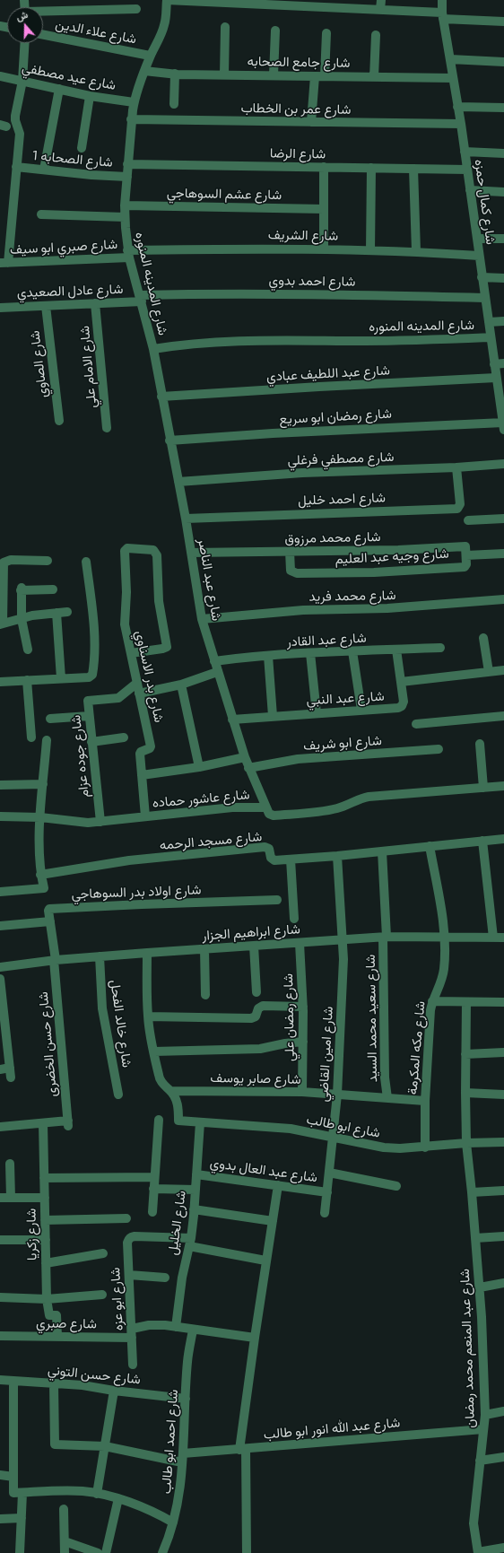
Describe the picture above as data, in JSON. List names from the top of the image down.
{
  "streets": {
    "street": [
      "شارع علاء الدين",
      "شارع جامع الصحابه",
      "شارع عيد مصطفي",
      "شارع عمر بن الخطاب",
      "شارع الرضا",
      "شارع الصحابه 1",
      "شارع عشم السوهاجي",
      "شارع كمال حمزه",
      "شارع الشريف",
      "شارع صبري ابو سيف",
      "شارع احمد بدوي",
      "شارع المدينه المنوره",
      "شارع عادل الصعيدي",
      "شارع الصاوي",
      "شارع الامام علي",
      "شارع عبد اللطيف عبادي",
      "شارع رمضان ابو سريع",
      "شارع مصطفي فرغلي",
      "شارع احمد خليل",
      "شارع محمد مرزوق",
      "شارع وجيه عبد العليم",
      "شارع عبد الناصر",
      "شارع محمد فريد",
      "شارع عبد القادر",
      "شارع بدر الاسناوي",
      "شارع عبد النبي",
      "شارع ابو شريف",
      "شارع جوده عزام",
      "شارع عاشور حماده",
      "شارع مسجد الرحمه",
      "شارع اولاد بدر السوهاجي",
      "شارع ابراهيم الجزار",
      "شارع رمضان علي",
      "شارع سعيد محمد السيد",
      "شارع خالد الفحل",
      "شارع حسن الخضرى",
      "شارع مكه المكرمة",
      "شارع امين القاضي",
      "شارع صابر يوسف",
      "شارع ابو طالب",
      "شارع عبد العال بدوي",
      "شارع الخليل",
      "شارع زكريا",
      "شارع ابو عزه",
      "شارع صبري",
      "شارع عبد المنعم محمد رمضان",
      "شارع حسن التوني",
      "شارع عبد الله انور ابو طالب",
      "شارع احمد ابو طالب"
    ]
  },
  "crossings": [
    ["شارع علاء الدين", "شارع المدينه المنوره"],
    ["شارع جامع الصحابه", "شارع كمال حمزه"],
    ["شارع جامع الصحابه", "شارع المدينه المنوره"],
    ["شارع عيد مصطفي", "شارع المدينه المنوره"],
    ["شارع عمر بن الخطاب", "شارع كمال حمزه"],
    ["شارع عمر بن الخطاب", "شارع المدينه المنوره"],
    ["شارع الرضا", "شارع كمال حمزه"],
    ["شارع الرضا", "شارع المدينه المنوره"],
    ["شارع الصحابه 1", "شارع المدينه المنوره"],
    ["شارع عشم السوهاجي", "شارع المدينه المنوره"],
    ["شارع كمال حمزه", "شارع الشريف"],
    ["شارع كمال حمزه", "شارع احمد بدوي"],
    ["شارع كمال حمزه", "شارع المدينه المنوره"],
    ["شارع كمال حمزه", "شارع عبد اللطيف عبادي"],
    ["شارع كمال حمزه", "شارع رمضان ابو سريع"],
    ["شارع الشريف", "شارع صبري ابو سيف"],
    ["شارع الشريف", "شارع المدينه المنوره"],
    ["شارع صبري ابو سيف", "شارع المدينه المنوره"],
    ["شارع احمد بدوي", "شارع المدينه المنوره"],
    ["شارع احمد بدوي", "شارع عادل الصعيدي"],
    ["شارع المدينه المنوره", "شارع عادل الصعيدي"],
    ["شارع المدينه المنوره", "شارع عبد الناصر"],
    ["شارع عادل الصعيدي", "شارع الصاوي"],
    ["شارع عادل الصعيدي", "شارع الامام علي"],
    ["شارع عبد اللطيف عبادي", "شارع عبد الناصر"],
    ["شارع رمضان ابو سريع", "شارع عبد الناصر"],
    ["شارع مصطفي فرغلي", "شارع احمد خليل"],
    ["شارع مصطفي فرغلي", "شارع عبد الناصر"],
    ["شارع احمد خليل", "شارع عبد الناصر"],
    ["شارع محمد مرزوق", "شارع وجيه عبد العليم"],
    ["شارع محمد مرزوق", "شارع عبد الناصر"],
    ["شارع عبد الناصر", "شارع محمد فريد"],
    ["شارع عبد الناصر", "شارع عبد القادر"],
    ["شارع عبد الناصر", "شارع عبد النبي"],
    ["شارع عبد الناصر", "شارع ابو شريف"],
    ["شارع عبد الناصر", "شارع عاشور حماده"],
    ["شارع عبد القادر", "شارع عبد النبي"],
    ["شارع بدر الاسناوي", "شارع جوده عزام"],
    ["شارع بدر الاسناوي", "شارع عاشور حماده"],
    ["شارع جوده عزام", "شارع عاشور حماده"],
    ["شارع مسجد الرحمه", "شارع سعيد محمد السيد"],
    ["شارع مسجد الرحمه", "شارع مكه المكرمة"],
    ["شارع مسجد الرحمه", "شارع امين القاضي"],
    ["شارع اولاد بدر السوهاجي", "شارع ابراهيم الجزار"],
    ["شارع اولاد بدر السوهاجي", "شارع حسن الخضرى"],
    ["شارع ابراهيم الجزار", "شارع رمضان علي"],
    ["شارع ابراهيم الجزار", "شارع سعيد محمد السيد"],
    ["شارع ابراهيم الجزار", "شارع خالد الفحل"],
    ["شارع ابراهيم الجزار", "شارع حسن الخضرى"],
    ["شارع ابراهيم الجزار", "شارع مكه المكرمة"],
    ["شارع ابراهيم الجزار", "شارع امين القاضي"],
    ["شارع رمضان علي", "شارع صابر يوسف"],
    ["شارع سعيد محمد السيد", "شارع صابر يوسف"],
    ["شارع حسن الخضرى", "شارع زكريا"],
    ["شارع مكه المكرمة", "شارع صابر يوسف"],
    ["شارع مكه المكرمة", "شارع ابو طالب"],
    ["شارع امين القاضي", "شارع صابر يوسف"],
    ["شارع امين القاضي", "شارع ابو طالب"],
    ["شارع امين القاضي", "شارع عبد العال بدوي"],
    ["شارع صابر يوسف", "شارع ابو طالب"],
    ["شارع ابو طالب", "شارع الخليل"],
    ["شارع ابو طالب", "شارع عبد المنعم محمد رمضان"],
    ["شارع عبد العال بدوي", "شارع الخليل"],
    ["شارع الخليل", "شارع ابو عزه"],
    ["شارع الخليل", "شارع صبري"],
    ["شارع زكريا", "شارع صبري"],
    ["شارع ابو عزه", "شارع صبري"],
    ["شارع صبري", "شارع احمد ابو طالب"],
    ["شارع عبد المنعم محمد رمضان", "شارع عبد الله انور ابو طالب"],
    ["شارع حسن التوني", "شارع عبد الله انور ابو طالب"],
    ["شارع حسن التوني", "شارع احمد ابو طالب"],
    ["شارع عبد الله انور ابو طالب", "شارع احمد ابو طالب"]
  ],
  "north": "top"
}
